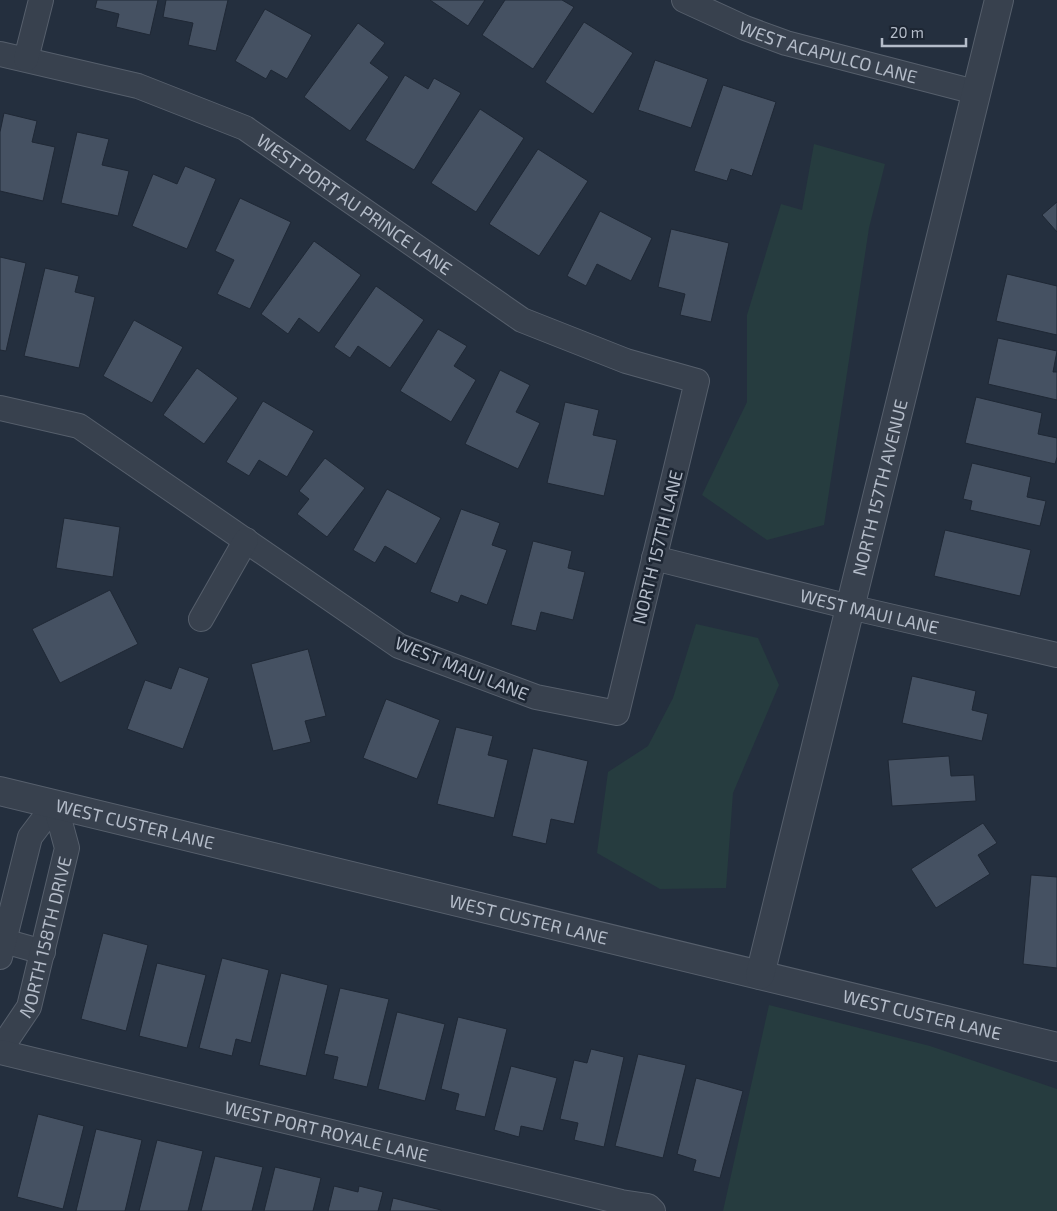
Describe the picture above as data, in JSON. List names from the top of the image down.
{
  "streets": {
    "street": [
      "WEST ACAPULCO LANE",
      "WEST PORT AU PRINCE LANE",
      "NORTH 157TH AVENUE",
      "NORTH 157TH LANE",
      "WEST MAUI LANE",
      "WEST CUSTER LANE",
      "NORTH 158TH DRIVE",
      "WEST PORT ROYALE LANE"
    ]
  },
  "crossings": [
    ["WEST ACAPULCO LANE", "NORTH 157TH AVENUE"],
    ["WEST PORT AU PRINCE LANE", "NORTH 157TH LANE"],
    ["NORTH 157TH AVENUE", "WEST MAUI LANE"],
    ["NORTH 157TH AVENUE", "WEST CUSTER LANE"],
    ["NORTH 157TH LANE", "WEST MAUI LANE"],
    ["WEST CUSTER LANE", "NORTH 158TH DRIVE"],
    ["NORTH 158TH DRIVE", "WEST PORT ROYALE LANE"]
  ],
  "scale_bar": "20 m"
}
